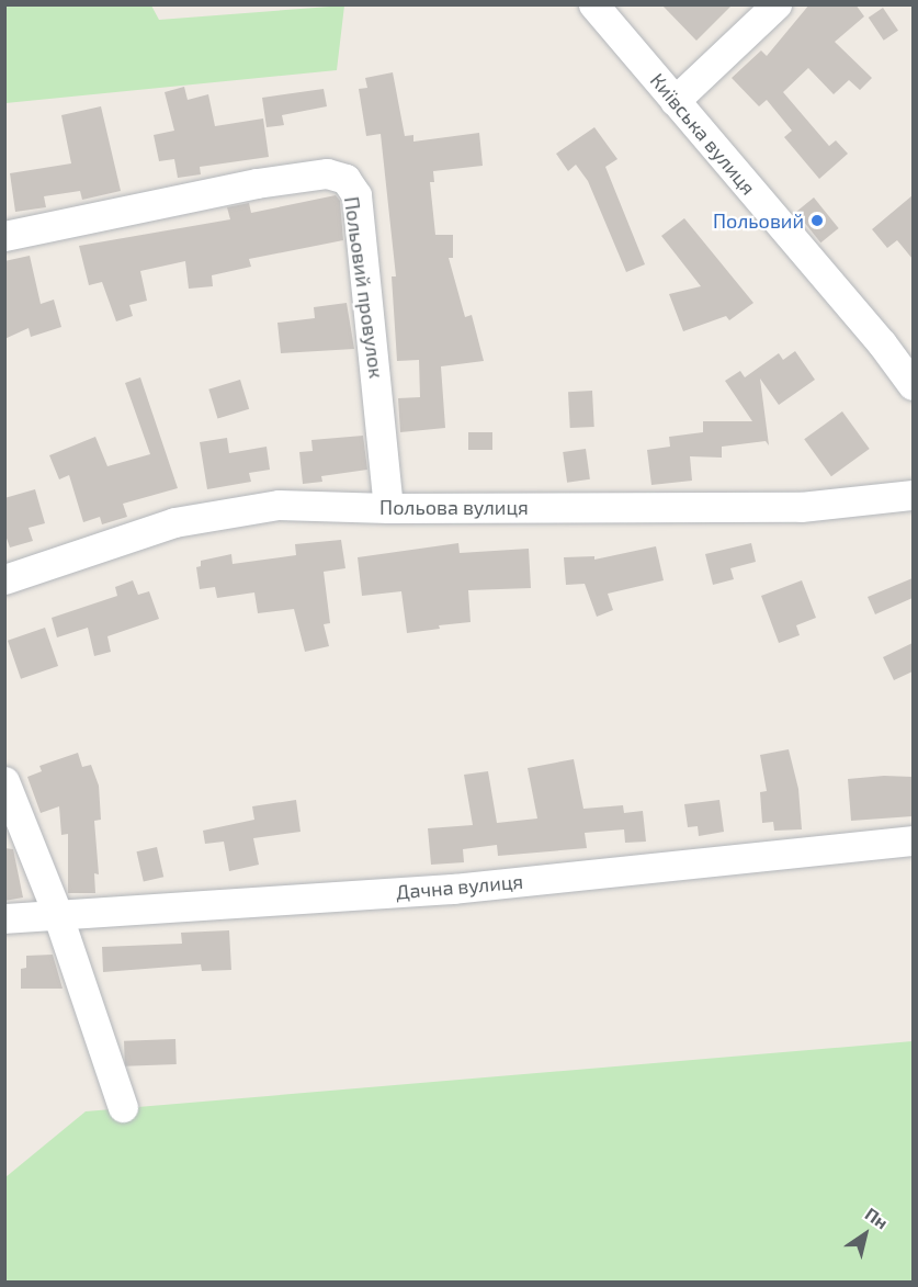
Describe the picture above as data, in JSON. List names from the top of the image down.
{
  "streets": {
    "street": [
      "Київська вулиця",
      "Польовий провулок",
      "Польова вулиця",
      "Дачна вулиця"
    ]
  },
  "crossings": [
    ["Польовий провулок", "Польова вулиця"]
  ],
  "places": ["Польовий"],
  "north": "top right"
}
